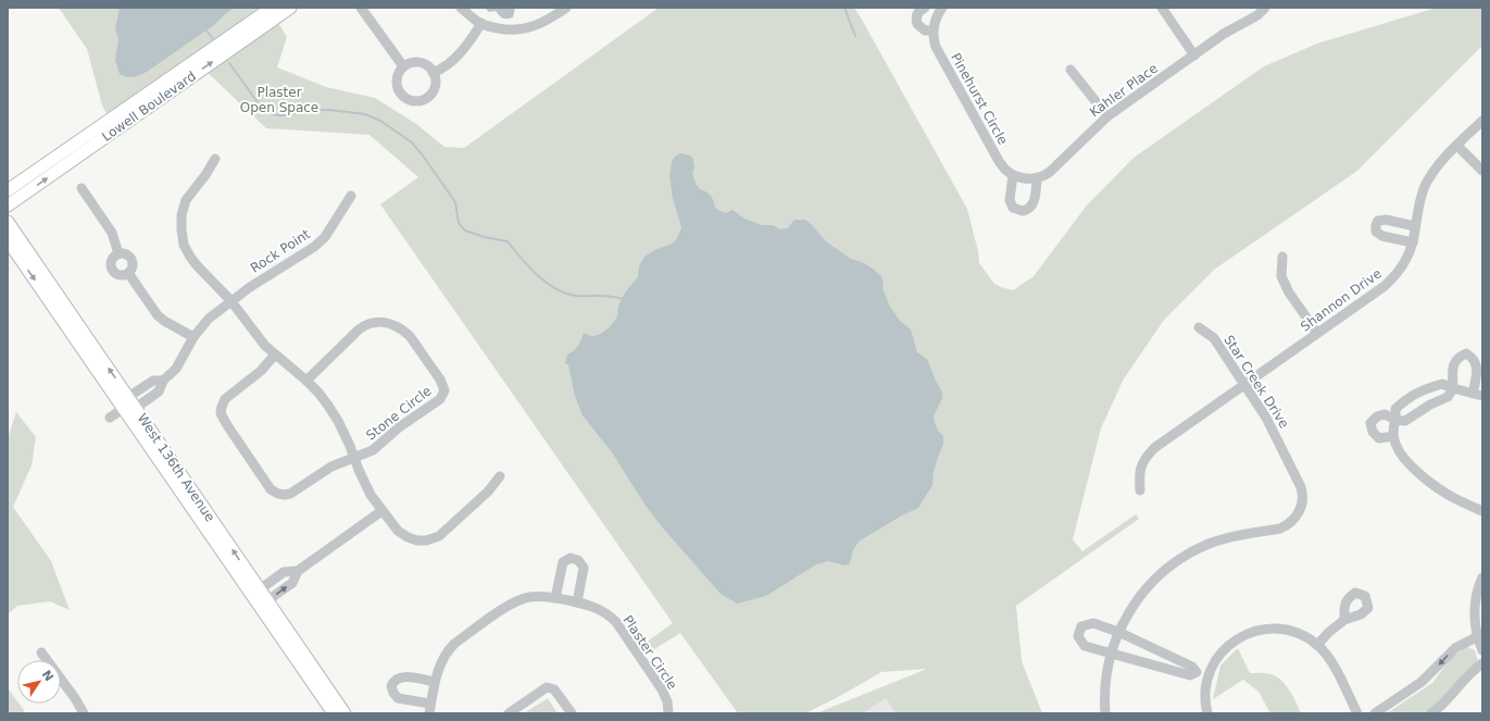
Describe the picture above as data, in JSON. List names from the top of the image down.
{
  "streets": {
    "main road": ["Lowell Boulevard", "West 136th Avenue"],
    "street": [
      "Kahler Place",
      "Pinehurst Circle",
      "Rock Point",
      "Shannon Drive",
      "Star Creek Drive",
      "Stone Circle",
      "Plaster Circle"
    ]
  },
  "crossings": [
    ["Rock Point", "West 136th Avenue"],
    ["Shannon Drive", "Star Creek Drive"]
  ],
  "parks": ["Plaster Open Space"],
  "north": "top right"
}
